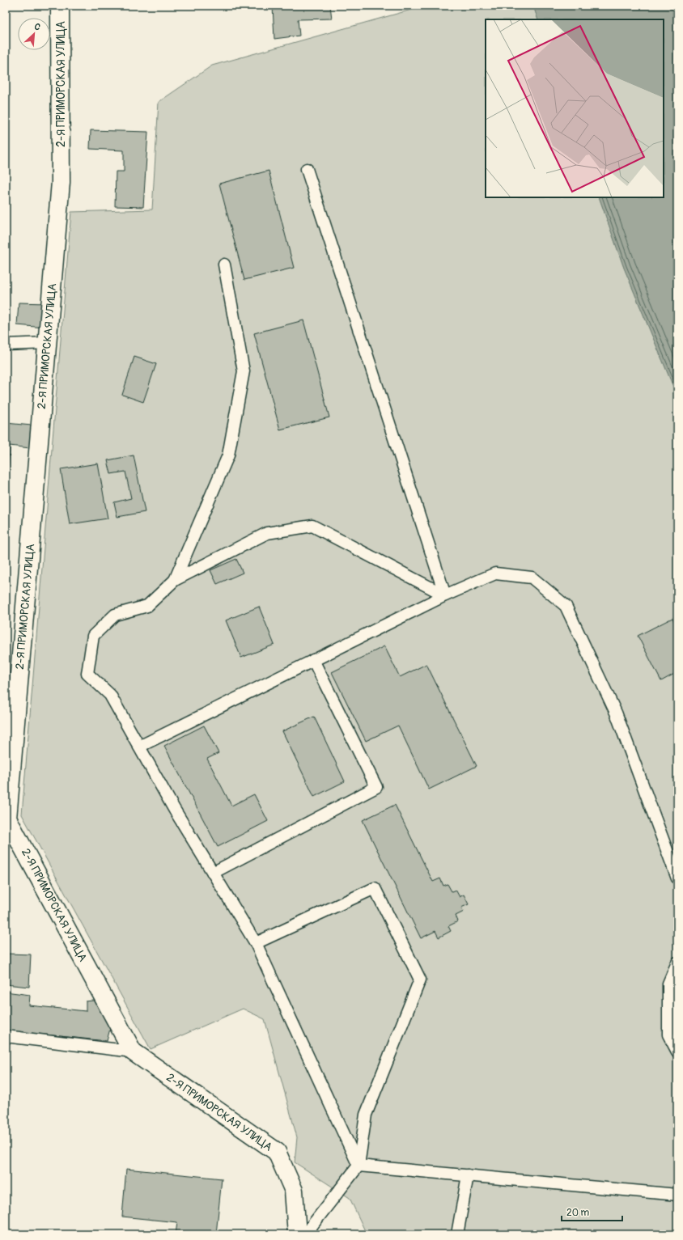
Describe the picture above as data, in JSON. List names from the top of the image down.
{
  "streets": {
    "street": ["2-Я ПРИМОРСКАЯ УЛИЦА"]
  },
  "scale_bar": "20 m",
  "north": "top right"
}
